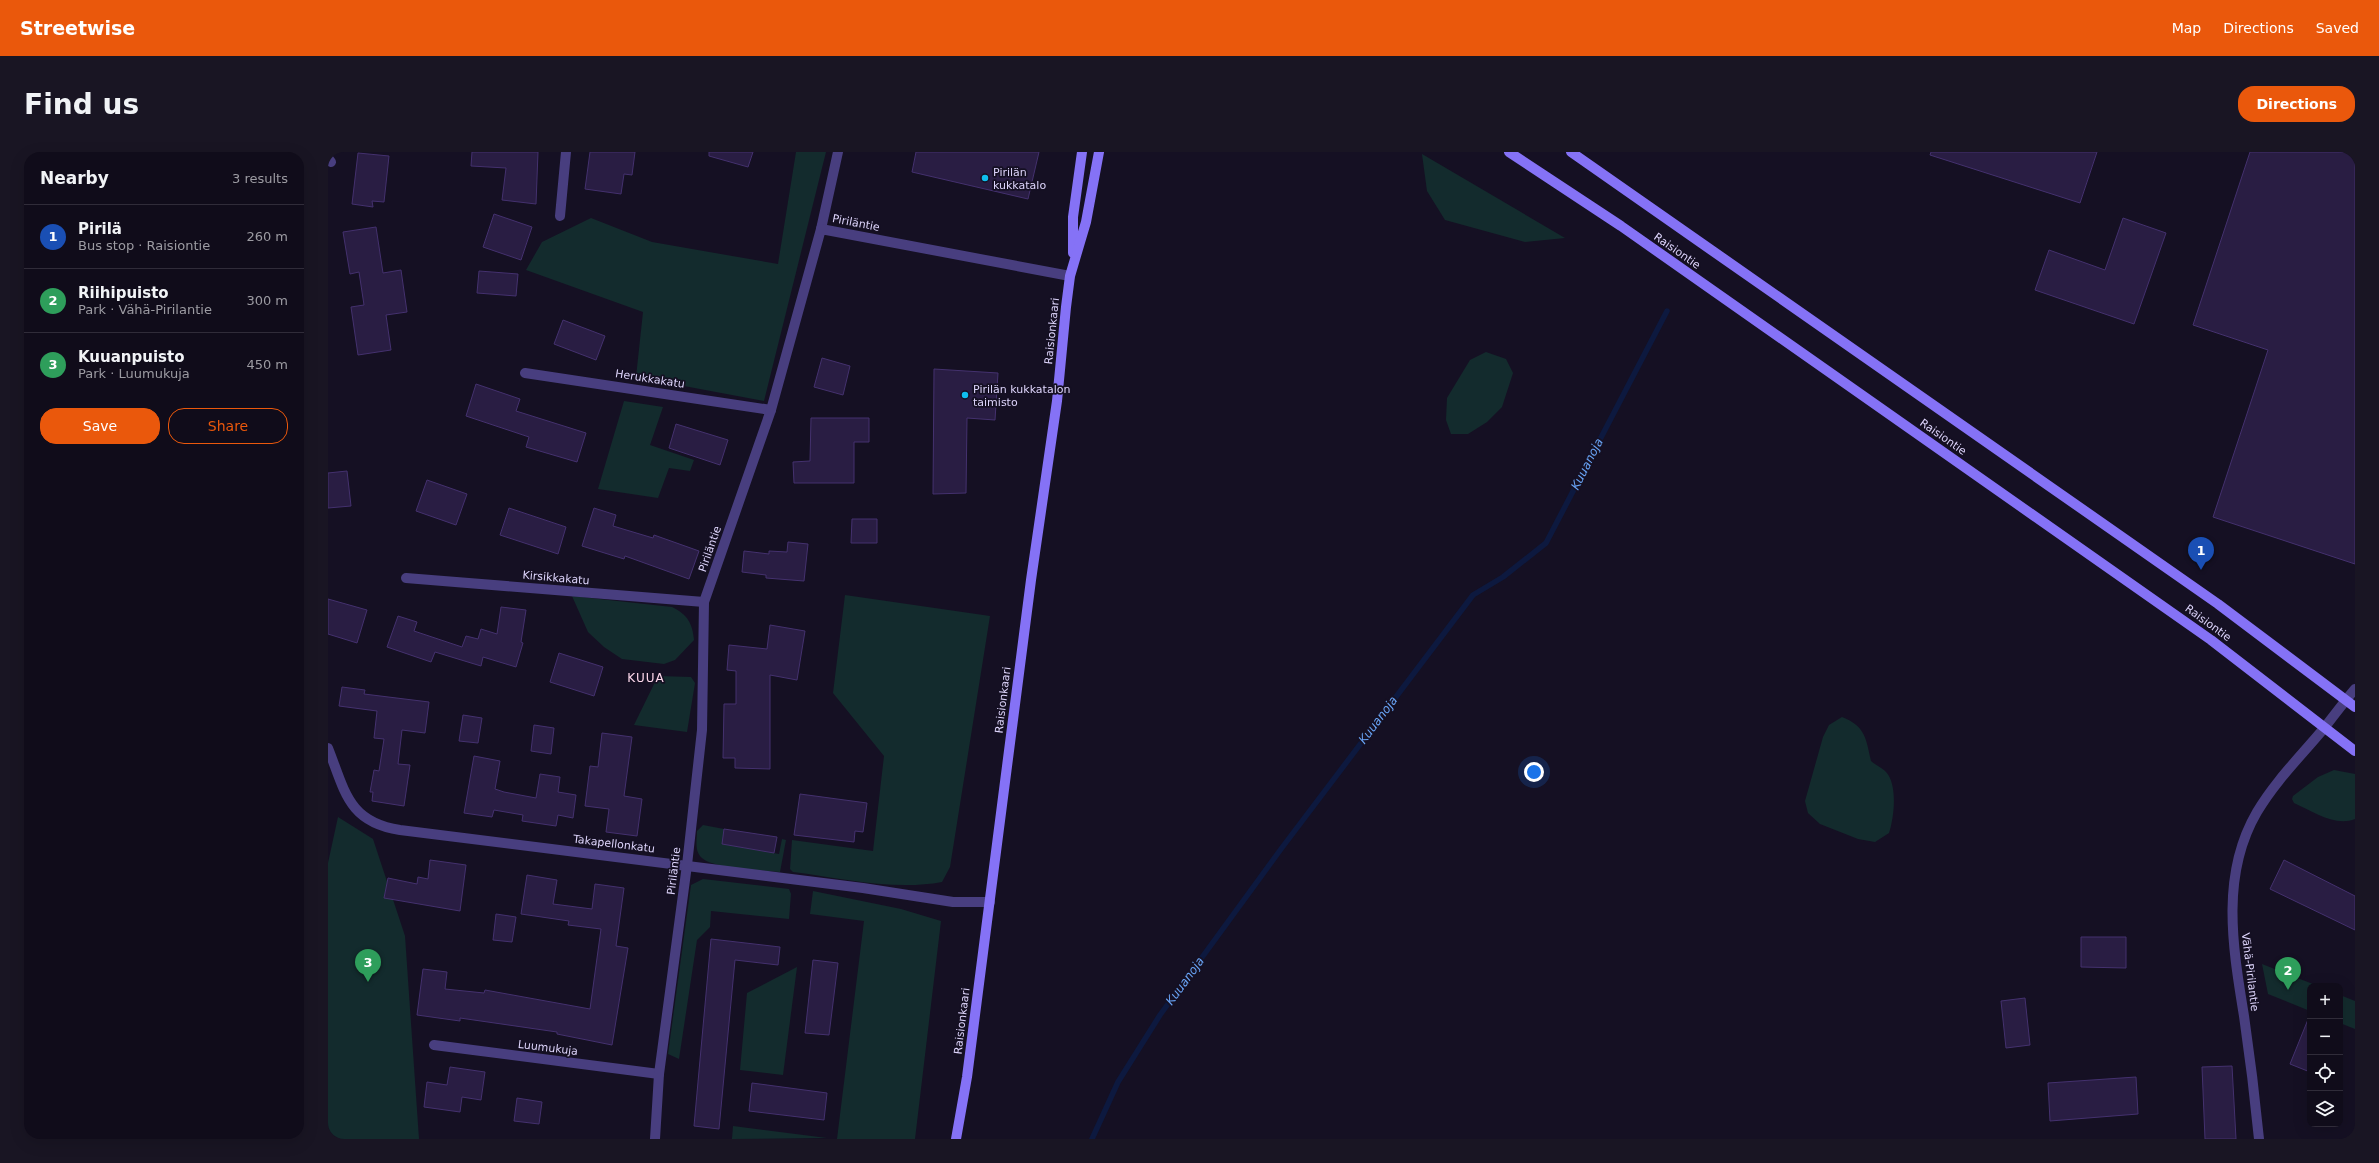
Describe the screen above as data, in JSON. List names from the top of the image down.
{
  "streets": {
    "main road": ["Raisiontie", "Raisionkaari"],
    "street": [
      "Piriläntie",
      "Herukkakatu",
      "Kirsikkakatu",
      "Takapellonkatu",
      "Vähä-Pirilantie",
      "Luumukuja"
    ]
  },
  "crossings": [
    ["Piriläntie", "Raisionkaari"],
    ["Piriläntie", "Herukkakatu"],
    ["Piriläntie", "Kirsikkakatu"],
    ["Piriläntie", "Takapellonkatu"],
    ["Piriläntie", "Luumukuja"],
    ["Raisiontie", "Vähä-Pirilantie"],
    ["Raisionkaari", "Takapellonkatu"]
  ],
  "districts": ["KUUA"],
  "water": ["Kuuanoja"],
  "places": ["Pirilän kukkatalo", "Pirilän kukkatalon taimisto"],
  "page": {
    "header": "Streetwise",
    "nav": ["Map", "Directions", "Saved"],
    "buttons": [
      "Directions",
      ["Save", "Share"]
    ],
    "title": "Find us",
    "heading": ["Nearby", "3 results"],
    "list": [
      {
        "mark": "1",
        "name": "Pirilä",
        "note": "Bus stop · Raisiontie",
        "value": "260 m"
      },
      {
        "mark": "2",
        "name": "Riihipuisto",
        "note": "Park · Vähä-Pirilantie",
        "value": "300 m"
      },
      {
        "mark": "3",
        "name": "Kuuanpuisto",
        "note": "Park · Luumukuja",
        "value": "450 m"
      }
    ],
    "pins": ["1", "3", "2"],
    "map_buttons": ["+", "−"]
  }
}
